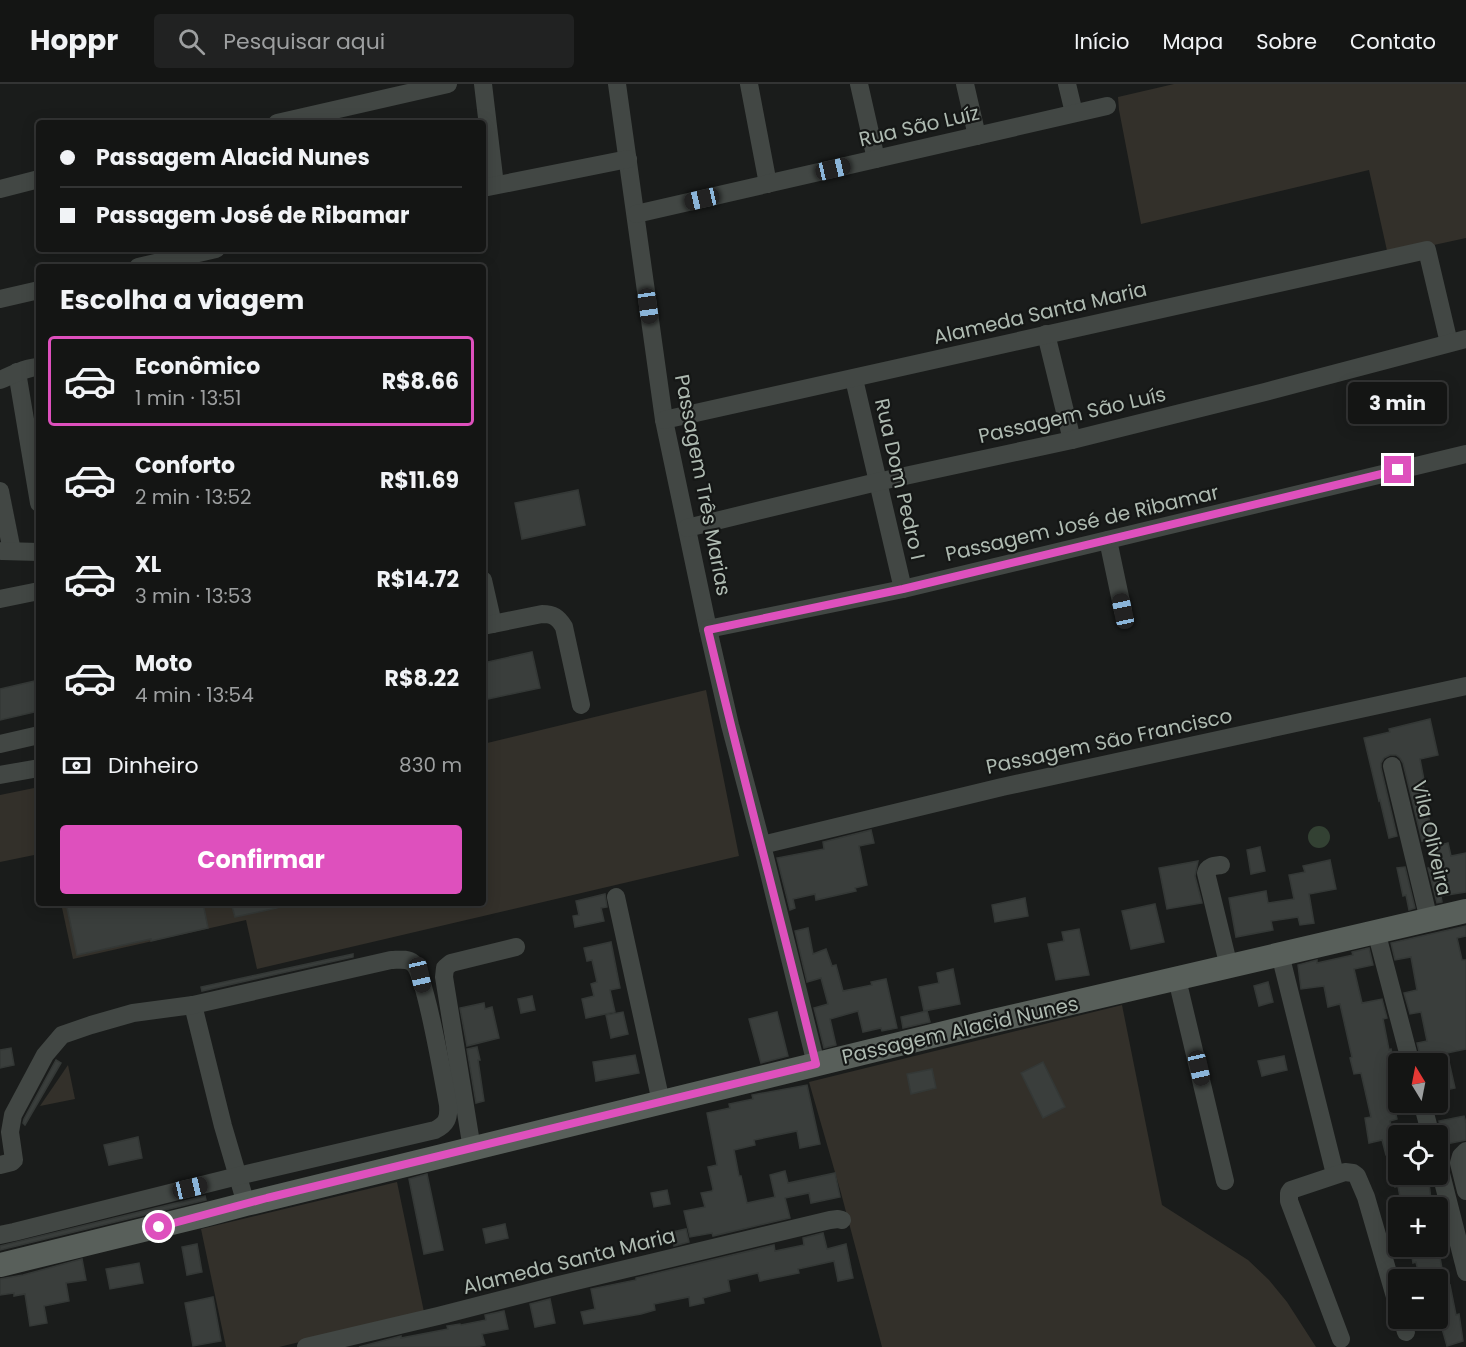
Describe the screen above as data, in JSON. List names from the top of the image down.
{
  "streets": {
    "main road": ["Passagem Alacid Nunes"],
    "street": [
      "Rua São Luíz",
      "Alameda Santa Maria",
      "Passagem São Luís",
      "Rua Dom Pedro I",
      "Passagem Três Marias",
      "Passagem José de Ribamar",
      "Passagem São Francisco",
      "Vila Oliveira"
    ]
  },
  "crossings": [
    ["Rua São Luíz", "Passagem Três Marias"],
    ["Alameda Santa Maria", "Passagem São Luís"],
    ["Alameda Santa Maria", "Rua Dom Pedro I"],
    ["Alameda Santa Maria", "Passagem Três Marias"],
    ["Passagem São Luís", "Rua Dom Pedro I"],
    ["Passagem São Luís", "Passagem Três Marias"],
    ["Rua Dom Pedro I", "Passagem José de Ribamar"],
    ["Passagem Três Marias", "Passagem José de Ribamar"],
    ["Passagem Três Marias", "Passagem São Francisco"],
    ["Passagem Três Marias", "Passagem Alacid Nunes"],
    ["Vila Oliveira", "Passagem Alacid Nunes"]
  ],
  "north": "top",
  "page": {
    "header": "Hoppr",
    "search": "Pesquisar aqui",
    "nav": [
      "Início",
      "Mapa",
      "Sobre",
      "Contato"
    ],
    "banner": ["Passagem Alacid Nunes", "Passagem José de Ribamar"],
    "heading": "Escolha a viagem",
    "list": [
      {
        "name": "Econômico",
        "note": "1 min · 13:51",
        "value": "R$8.66"
      },
      {
        "name": "Conforto",
        "note": "2 min · 13:52",
        "value": "R$11.69"
      },
      {
        "name": "XL",
        "note": "3 min · 13:53",
        "value": "R$14.72"
      },
      {
        "name": "Moto",
        "note": "4 min · 13:54",
        "value": "R$8.22"
      }
    ],
    "bubble": "3 min",
    "pay": ["Dinheiro", "830 m"],
    "buttons": "Confirmar",
    "map_buttons": ["+", "−"]
  }
}
